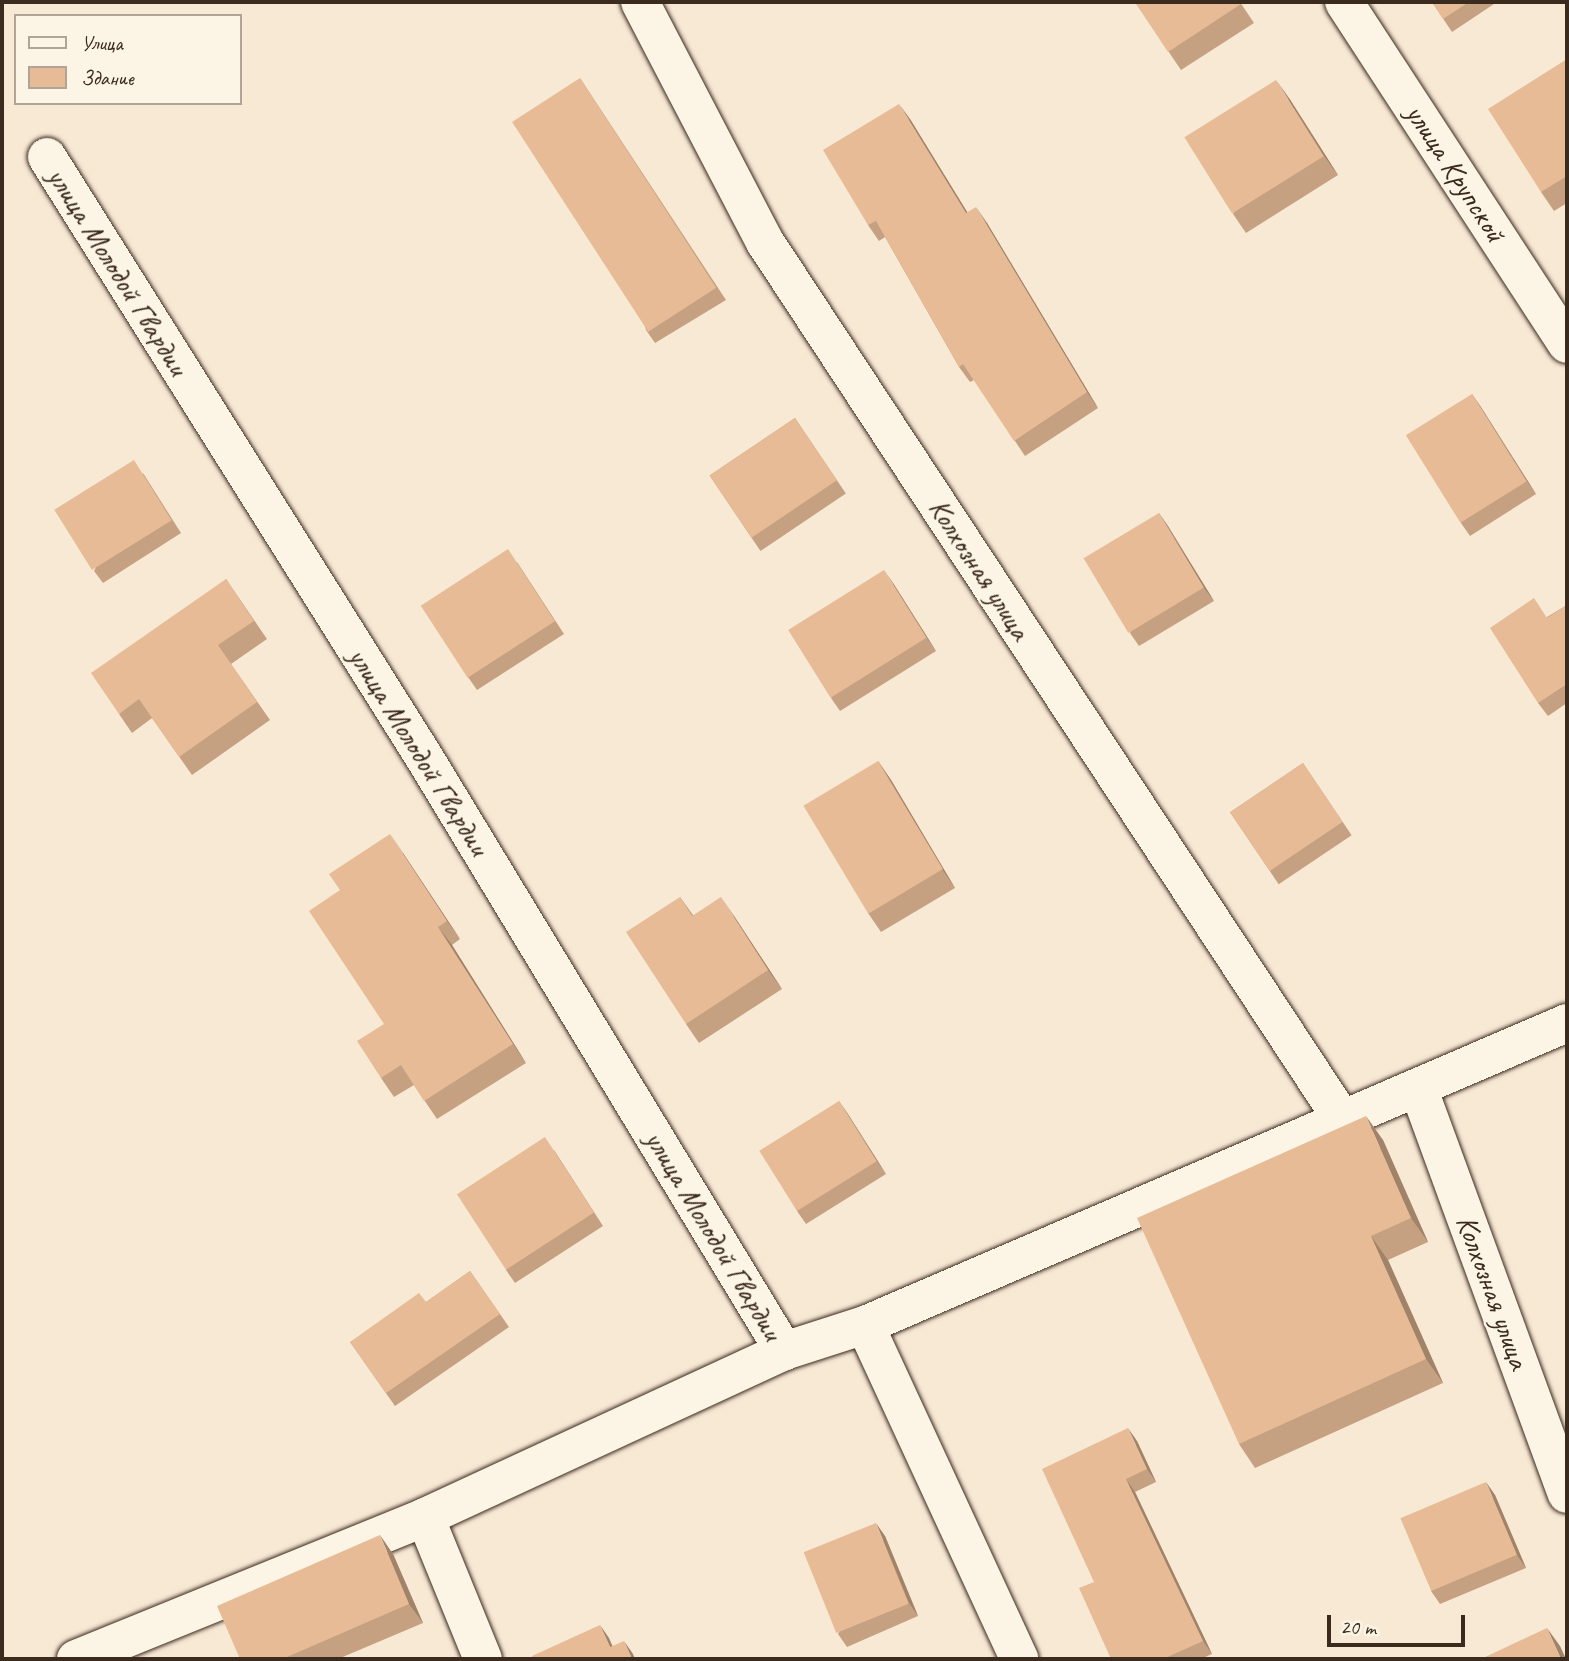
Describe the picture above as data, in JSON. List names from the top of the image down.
{
  "streets": {
    "street": ["улица Крупской", "улица Молодой Гвардии", "Колхозная улица"]
  },
  "legend": ["Улица", "Здание"],
  "scale_bar": "20 m"
}
